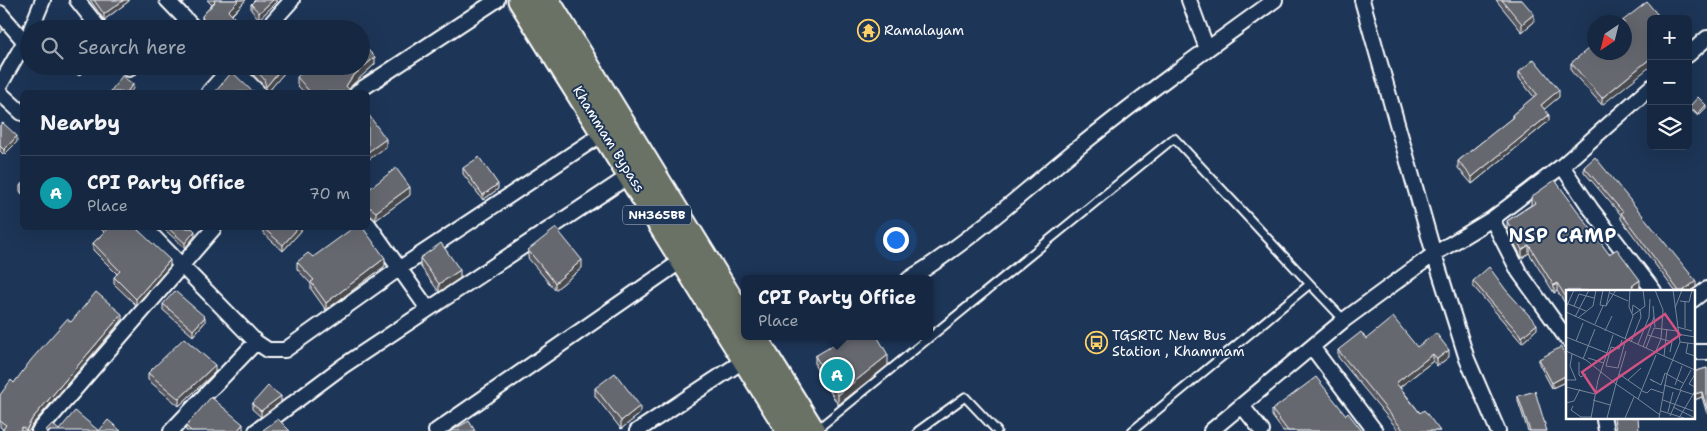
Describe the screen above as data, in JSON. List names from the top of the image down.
{
  "streets": {
    "highway": ["Khammam Bypass", "NH365BB"]
  },
  "districts": ["NSP CAMP"],
  "places": {
    "temple": ["Ramalayam"],
    "bus stop": ["TGSRTC New Bus Station , Khammam"]
  },
  "north": "bottom left",
  "page": {
    "map_buttons": ["+", "−"],
    "search": "Search here",
    "heading": "Nearby",
    "list": [
      {
        "mark": "A",
        "name": "CPI Party Office",
        "note": "Place",
        "value": "70 m"
      }
    ],
    "popup": ["CPI Party Office", "Place"],
    "pins": "A"
  }
}
